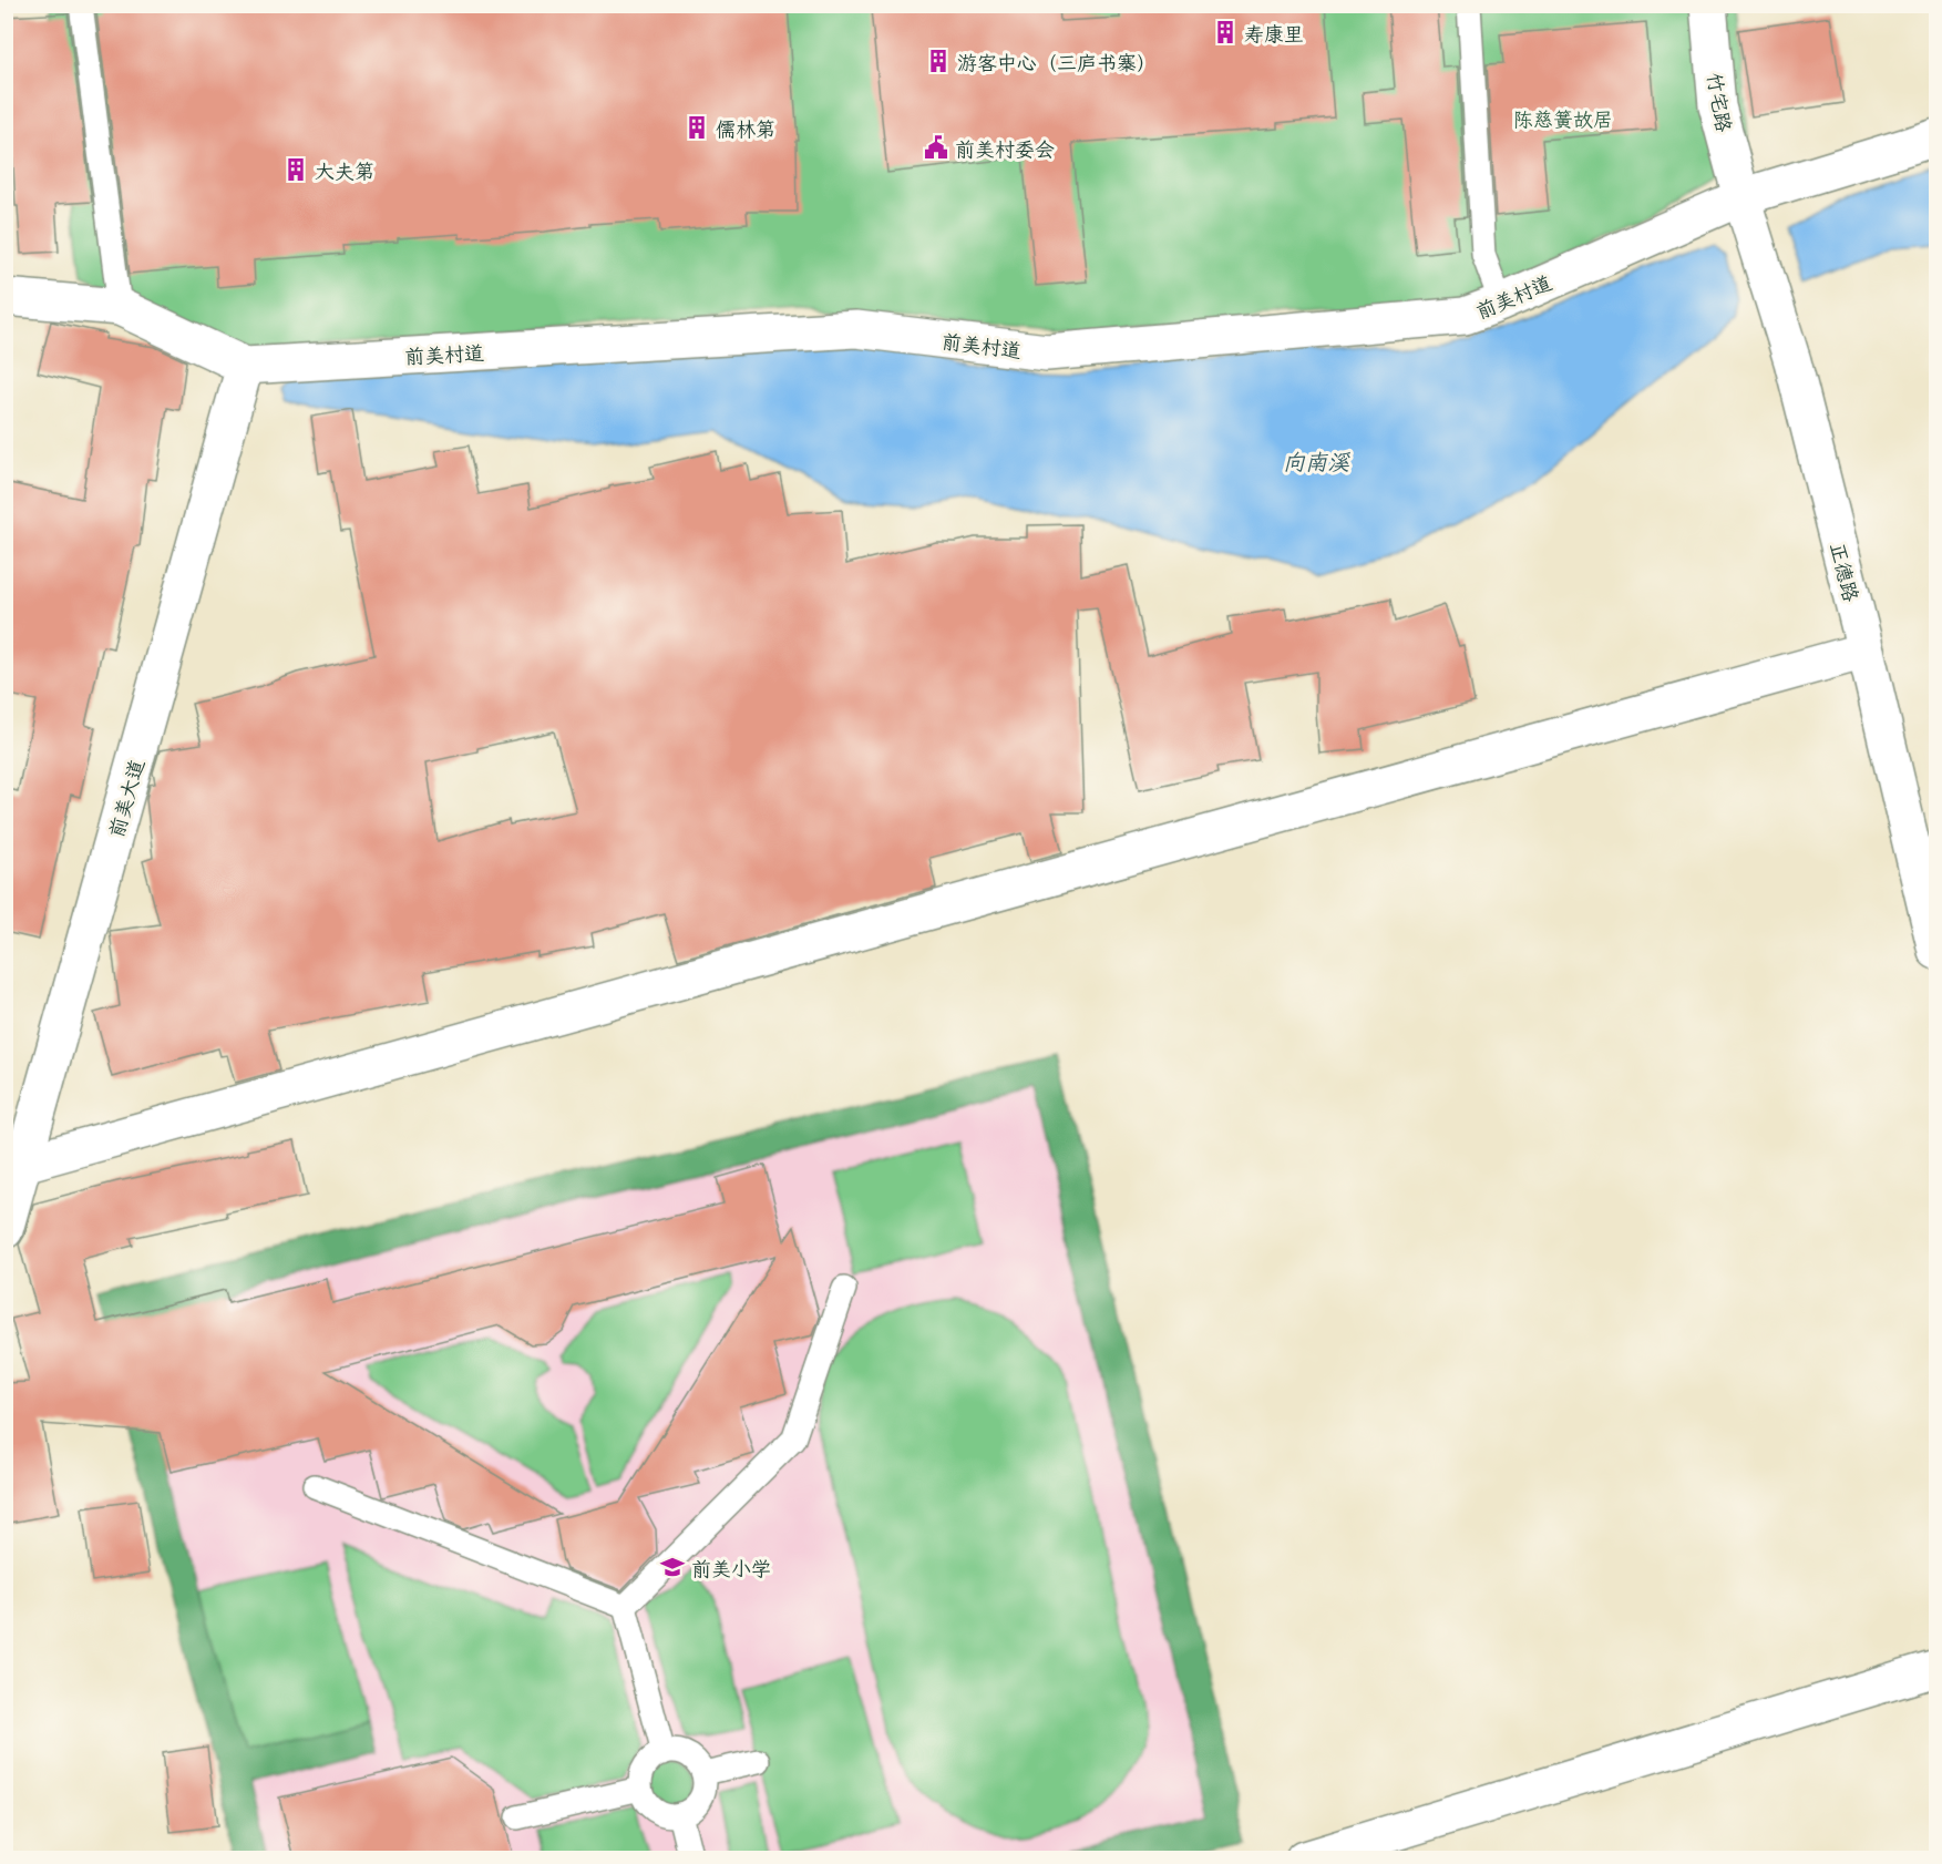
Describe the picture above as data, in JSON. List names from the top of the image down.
{
  "streets": {
    "street": [
      "竹宅路",
      "前美村道",
      "正德路",
      "前美大道"
    ]
  },
  "crossings": [
    ["竹宅路", "前美村道"],
    ["竹宅路", "正德路"],
    ["前美村道", "正德路"],
    ["前美村道", "前美大道"]
  ],
  "water": ["向南溪"],
  "parks": ["陈慈簧故居"],
  "places": {
    "building": [
      "寿康里",
      "游客中心（三庐书寨）",
      "儒林第",
      "大夫第"
    ],
    "public building": ["前美村委会"],
    "school or university": ["前美小学"]
  }
}
